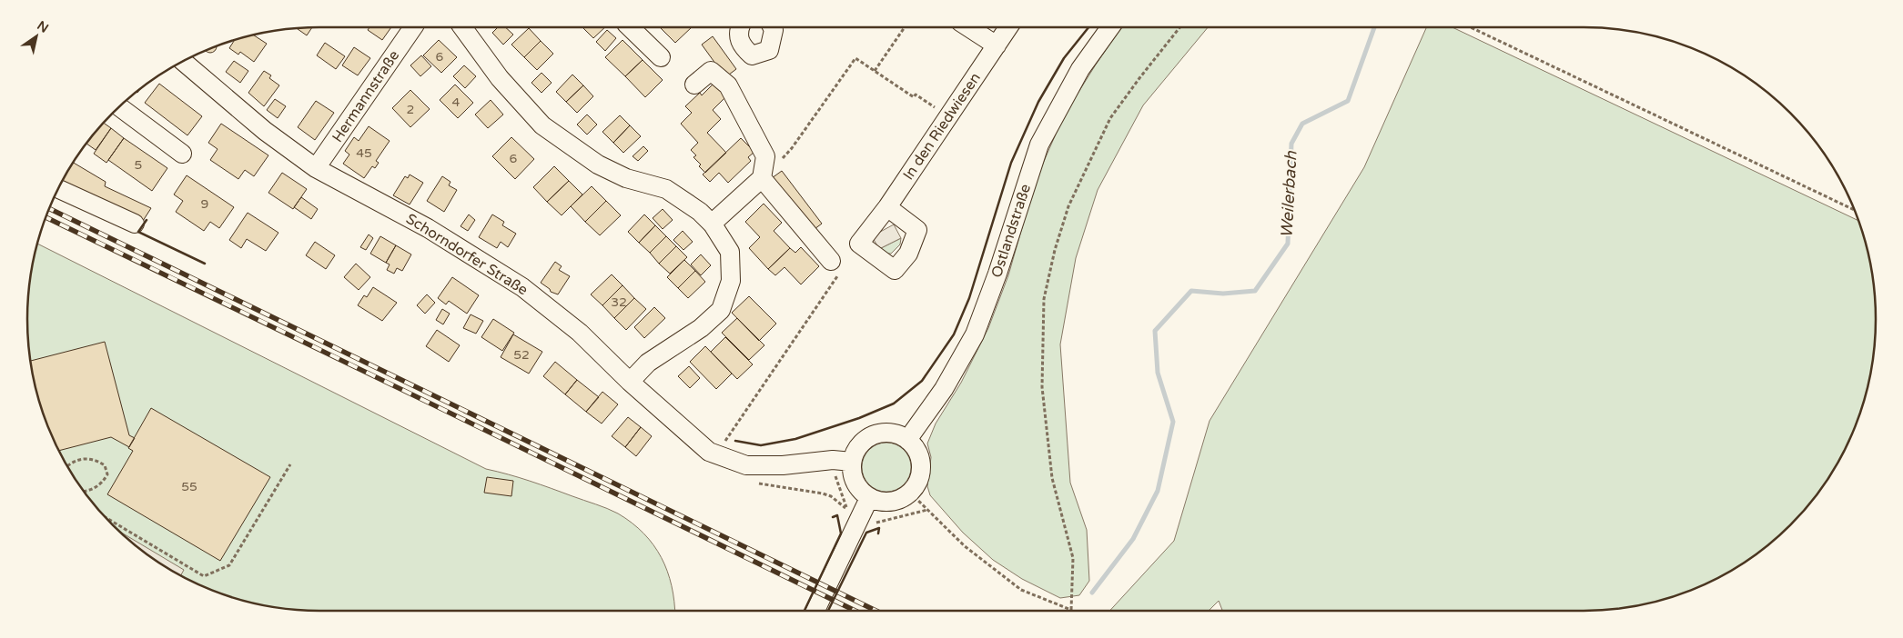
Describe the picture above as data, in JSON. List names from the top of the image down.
{
  "streets": {
    "street": [
      "Hermannstraße",
      "In den Riedwiesen",
      "Ostlandstraße",
      "Schorndorfer Straße"
    ]
  },
  "crossings": [
    ["Hermannstraße", "Schorndorfer Straße"],
    ["Ostlandstraße", "Schorndorfer Straße"]
  ],
  "water": ["Weilerbach"],
  "house_numbers": [
    "6",
    "4",
    "2",
    "45",
    "6",
    "5",
    "9",
    "32",
    "52",
    "55"
  ],
  "north": "top right"
}
